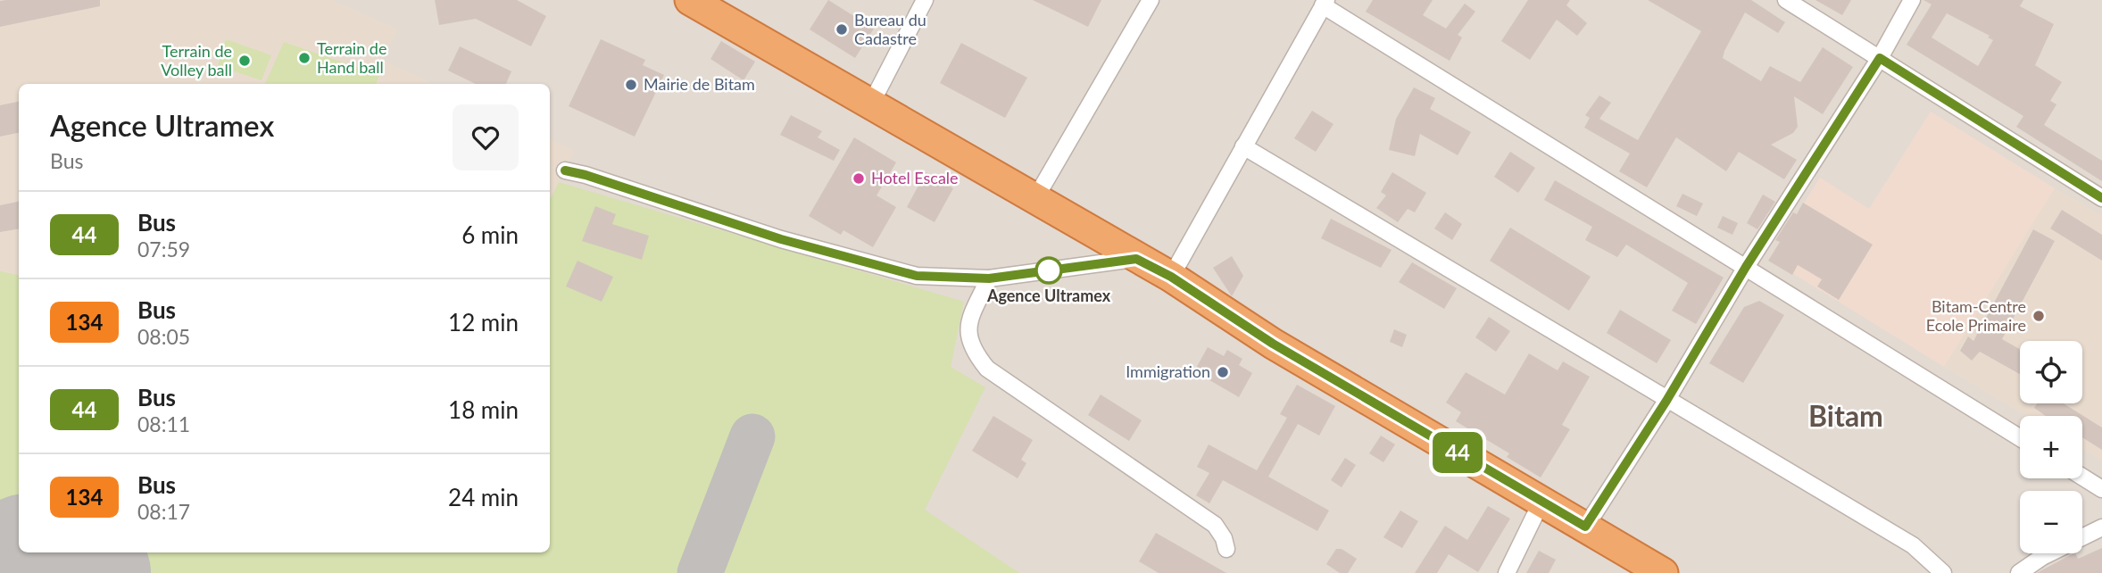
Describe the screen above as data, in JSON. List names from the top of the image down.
{
  "districts": ["Bitam"],
  "places": [
    "Bureau du Cadastre",
    "Terrain de Hand ball",
    "Terrain de Volley ball",
    "Mairie de Bitam",
    "Hotel Escale",
    "Agence Ultramex",
    "Bitam-Centre Ecole Primaire",
    "Immigration"
  ],
  "lines": ["bus line 44"],
  "page": {
    "on_map": "44",
    "heading": ["Agence Ultramex", "Bus"],
    "list": [
      {
        "mark": "44",
        "name": "Bus",
        "note": "07:59",
        "value": "6 min"
      },
      {
        "mark": "134",
        "name": "Bus",
        "note": "08:05",
        "value": "12 min"
      },
      {
        "mark": "44",
        "name": "Bus",
        "note": "08:11",
        "value": "18 min"
      },
      {
        "mark": "134",
        "name": "Bus",
        "note": "08:17",
        "value": "24 min"
      }
    ],
    "map_buttons": ["+", "−"]
  }
}
